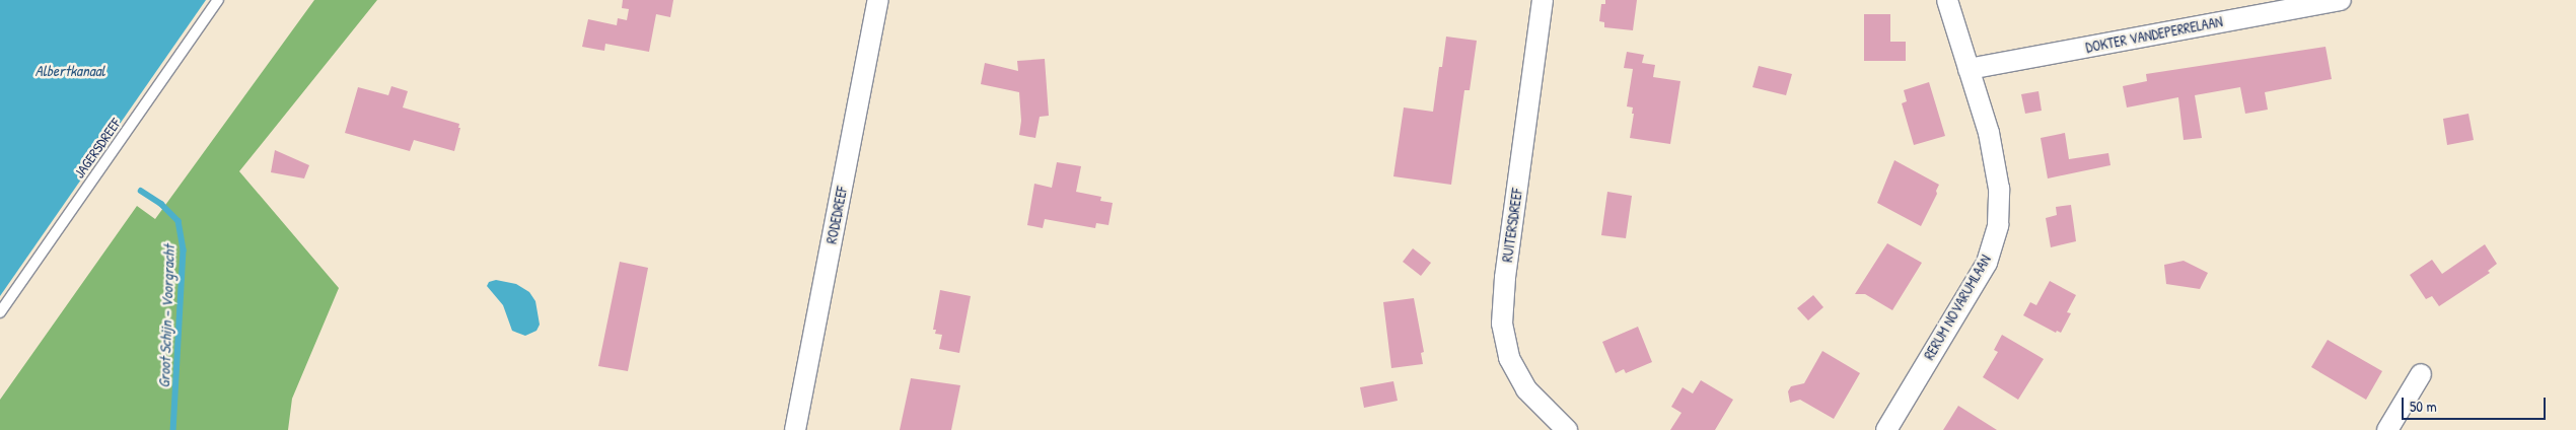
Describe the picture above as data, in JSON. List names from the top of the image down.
{
  "streets": {
    "street": [
      "DOKTER VANDEPERRELAAN",
      "RODEDREEF",
      "RUITERSDREEF",
      "RERUM NOVARUMLAAN"
    ],
    "lane": ["JAGERSDREEF"]
  },
  "crossings": [
    ["DOKTER VANDEPERRELAAN", "RERUM NOVARUMLAAN"]
  ],
  "water": ["Albertkanaal", "Groot Schijn - Voorgracht"],
  "scale_bar": "50 m"
}
